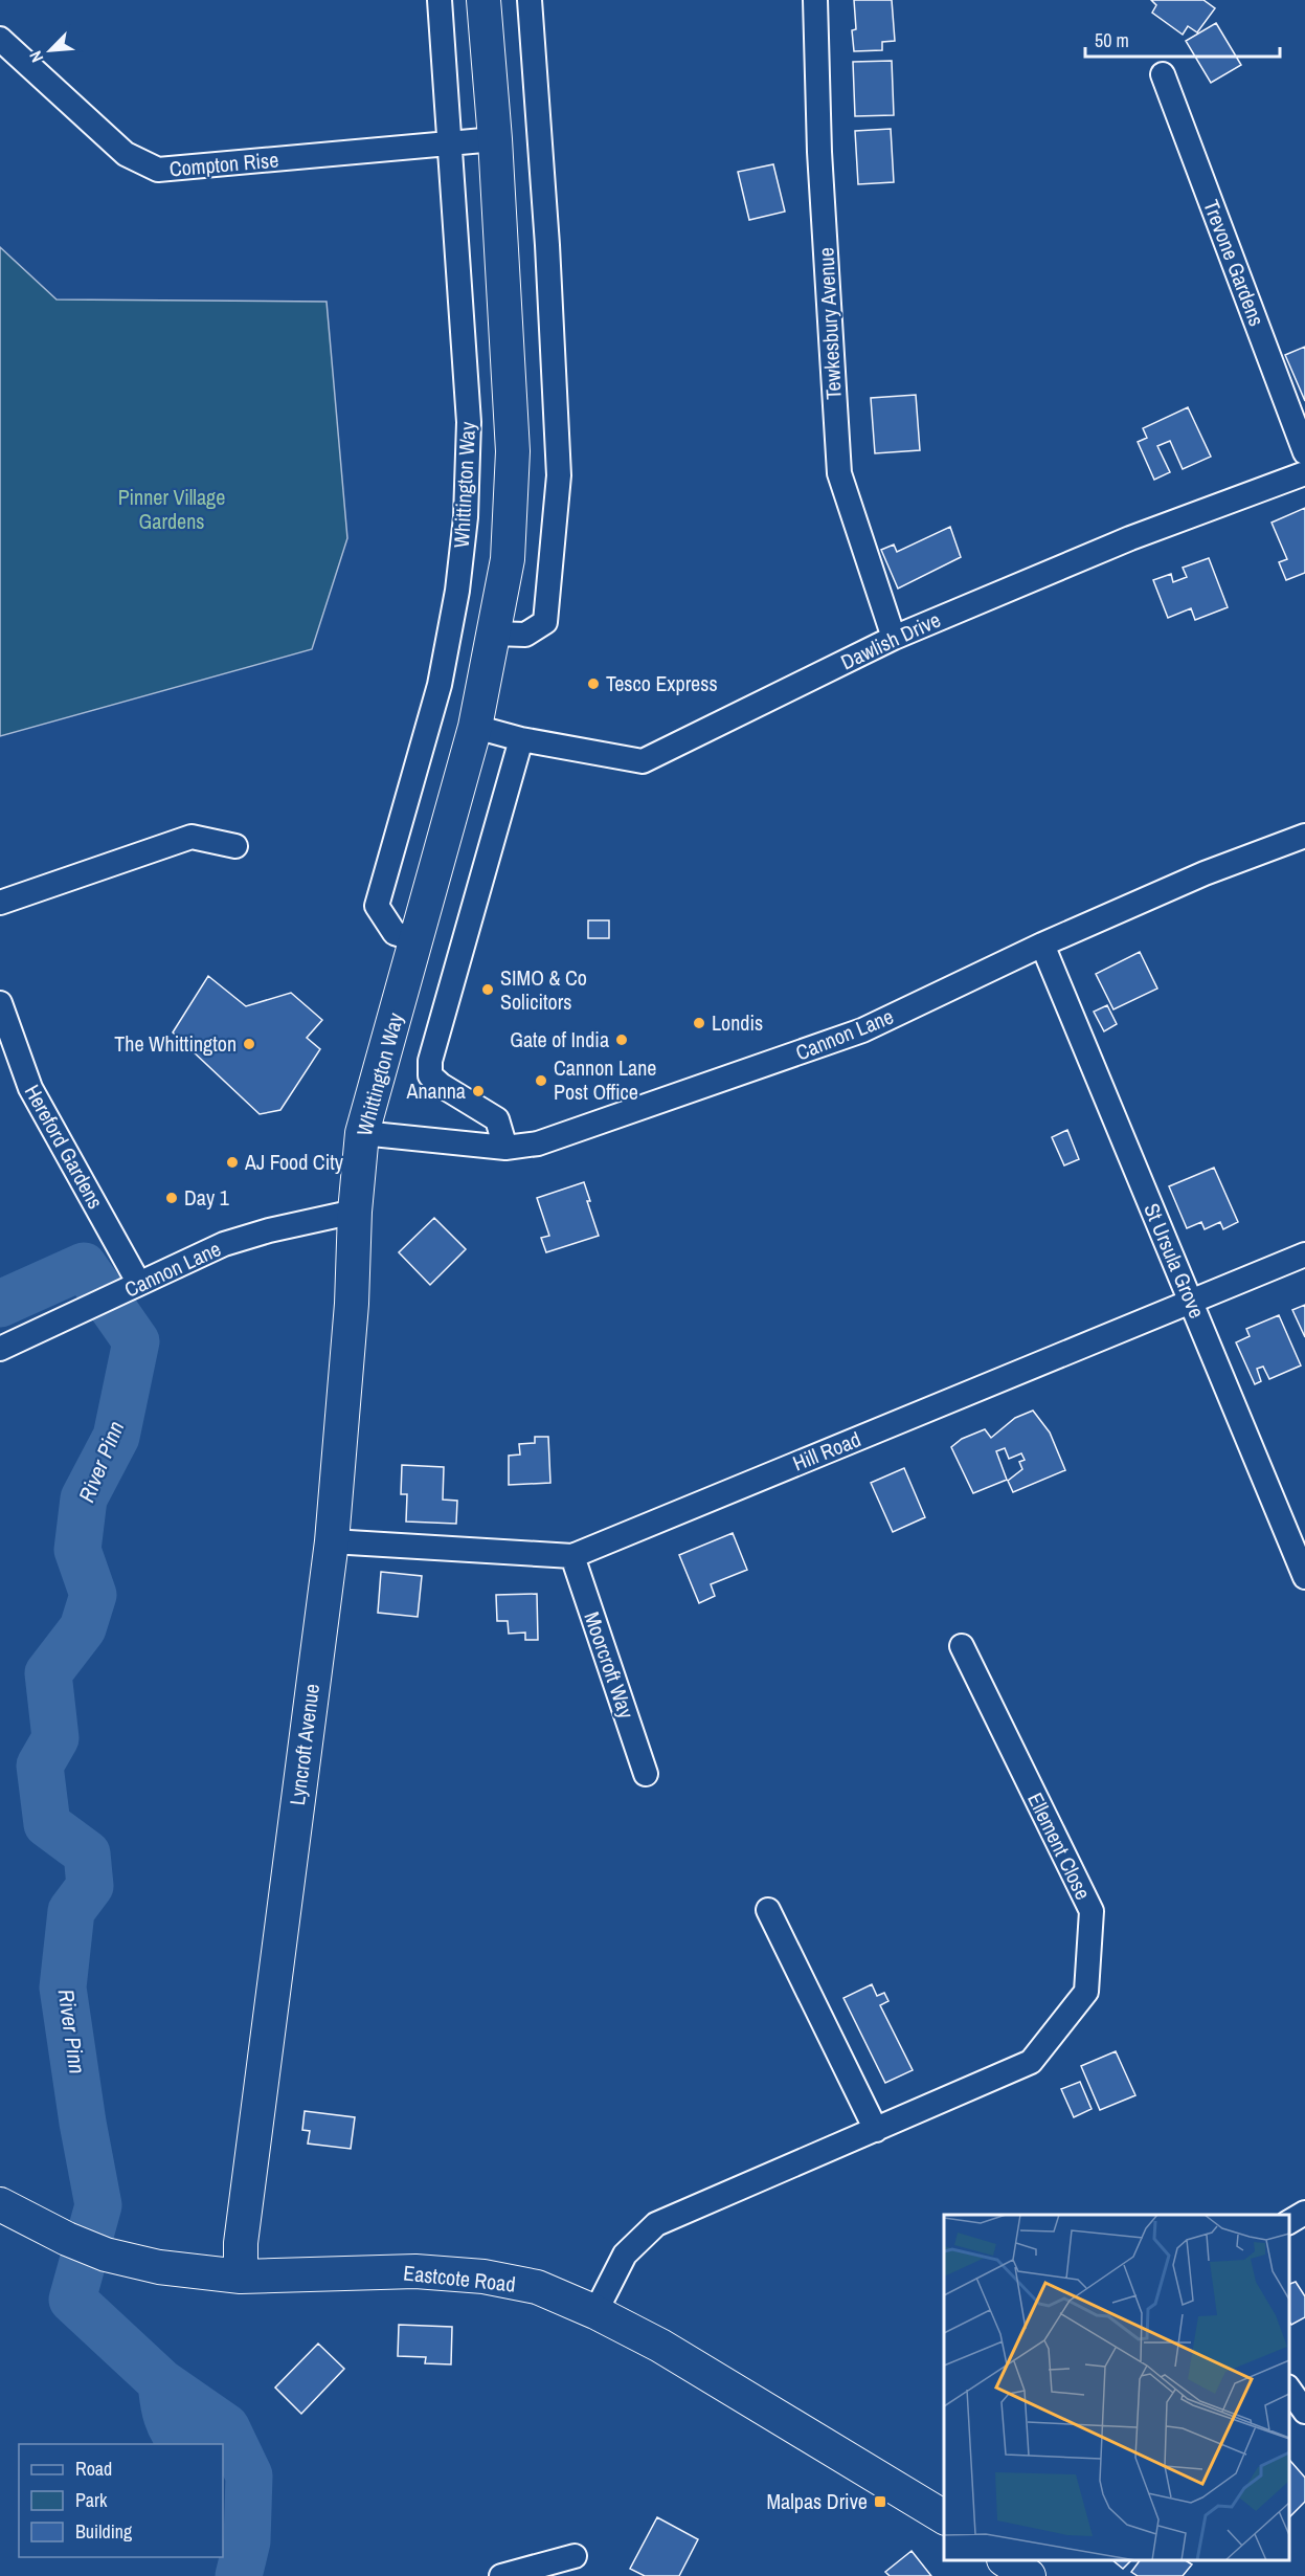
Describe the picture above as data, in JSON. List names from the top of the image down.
{
  "streets": {
    "street": [
      "Compton Rise",
      "Trevone Gardens",
      "Tewkesbury Avenue",
      "Whittington Way",
      "Dawlish Drive",
      "Cannon Lane",
      "Hereford Gardens",
      "St Ursula Grove",
      "Hill Road",
      "Moorcroft Way",
      "Lyncroft Avenue",
      "Ellement Close",
      "Eastcote Road"
    ]
  },
  "crossings": [
    ["Compton Rise", "Whittington Way"],
    ["Tewkesbury Avenue", "Dawlish Drive"],
    ["Whittington Way", "Dawlish Drive"],
    ["Whittington Way", "Cannon Lane"],
    ["Whittington Way", "Lyncroft Avenue"],
    ["Cannon Lane", "Hereford Gardens"],
    ["Cannon Lane", "St Ursula Grove"],
    ["Cannon Lane", "Lyncroft Avenue"],
    ["St Ursula Grove", "Hill Road"],
    ["Hill Road", "Moorcroft Way"],
    ["Hill Road", "Lyncroft Avenue"],
    ["Lyncroft Avenue", "Eastcote Road"],
    ["Ellement Close", "Eastcote Road"]
  ],
  "water": ["River Pinn"],
  "parks": ["Pinner Village Gardens"],
  "places": {
    "other": [
      "Tesco Express",
      "SIMO & Co Solicitors",
      "Londis",
      "Gate of India",
      "The Whittington",
      "Cannon Lane Post Office",
      "Ananna",
      "AJ Food City",
      "Day 1"
    ],
    "transit": ["Malpas Drive"]
  },
  "legend": ["Road", "Park", "Building"],
  "scale_bar": "50 m",
  "north": "bottom left"
}
